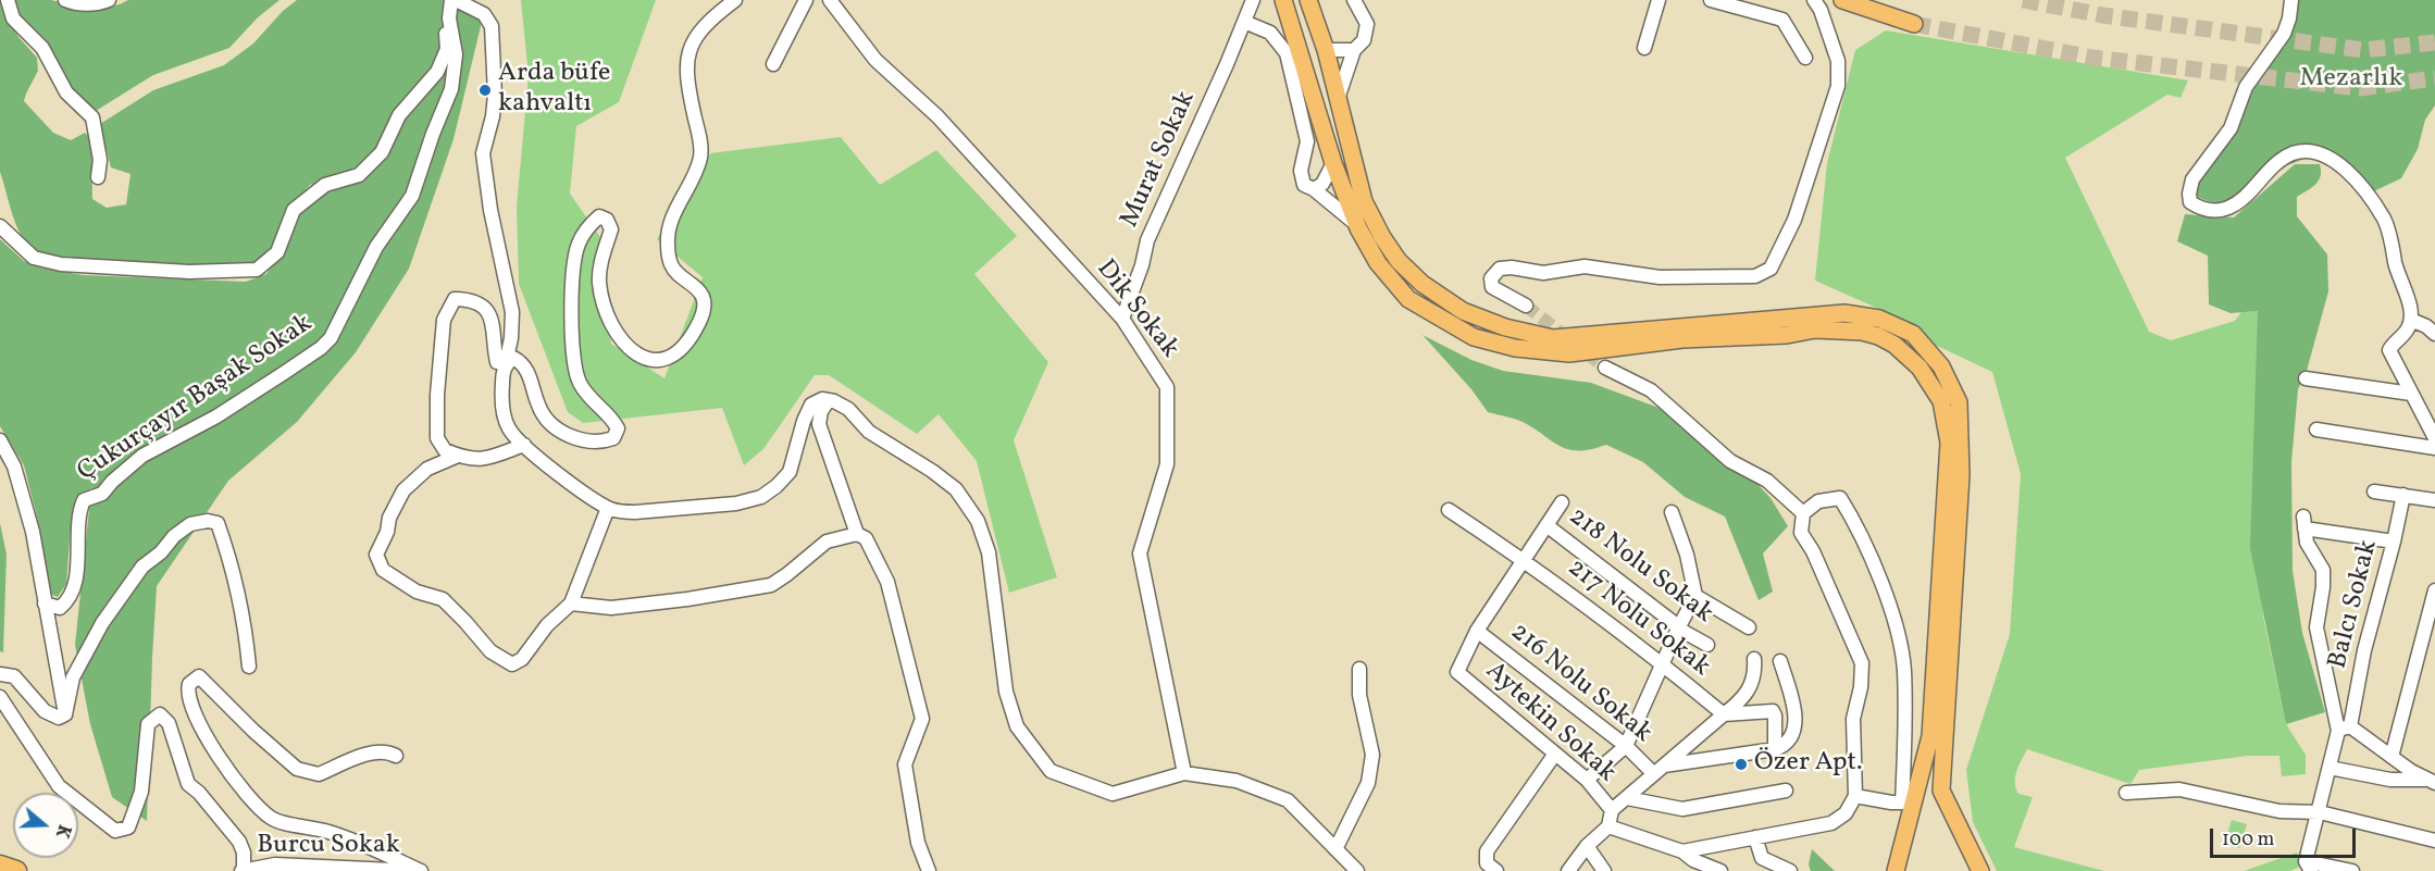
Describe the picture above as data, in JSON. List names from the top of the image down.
{
  "streets": {
    "street": [
      "Murat Sokak",
      "Dik Sokak",
      "Çukurçayır Başak Sokak",
      "218 Nolu Sokak",
      "Balcı Sokak",
      "217 Nolu Sokak",
      "216 Nolu Sokak",
      "Aytekin Sokak",
      "Burcu Sokak"
    ]
  },
  "crossings": [
    ["Murat Sokak", "Dik Sokak"],
    ["216 Nolu Sokak", "Aytekin Sokak"]
  ],
  "parks": ["Mezarlık"],
  "places": ["Arda büfe kahvaltı", "Özer Apt."],
  "scale_bar": "100 m",
  "north": "right"
}
